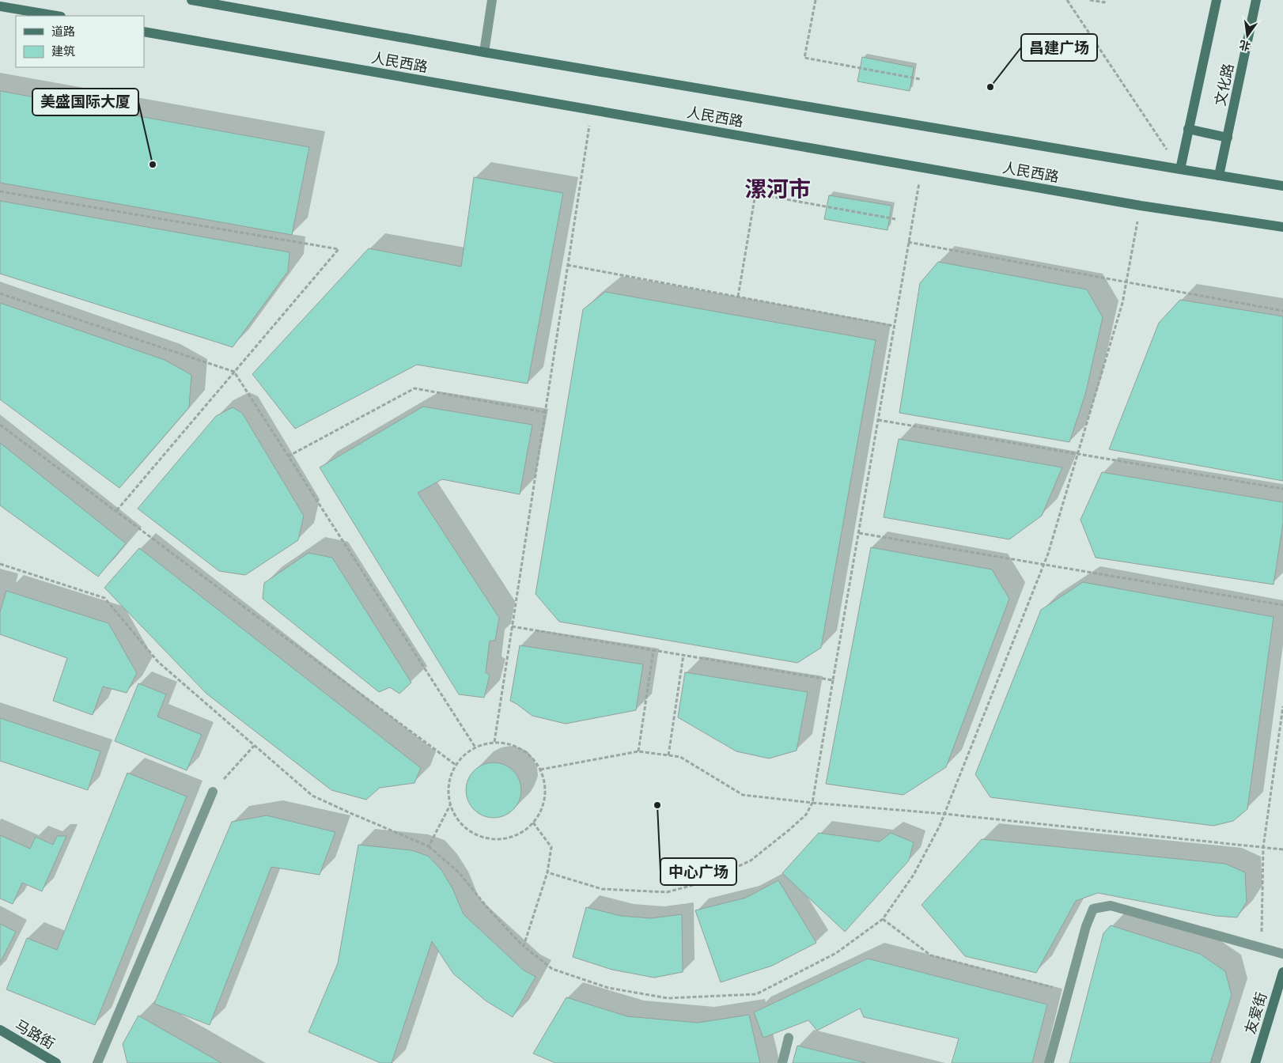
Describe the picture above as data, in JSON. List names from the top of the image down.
{
  "streets": {
    "main road": [
      "人民西路",
      "文化路",
      "友爱街",
      "马路街"
    ]
  },
  "crossings": [
    ["人民西路", "文化路"]
  ],
  "districts": ["漯河市"],
  "places": ["昌建广场", "美盛国际大厦", "中心广场"],
  "legend": ["道路", "建筑"],
  "north": "bottom"
}
